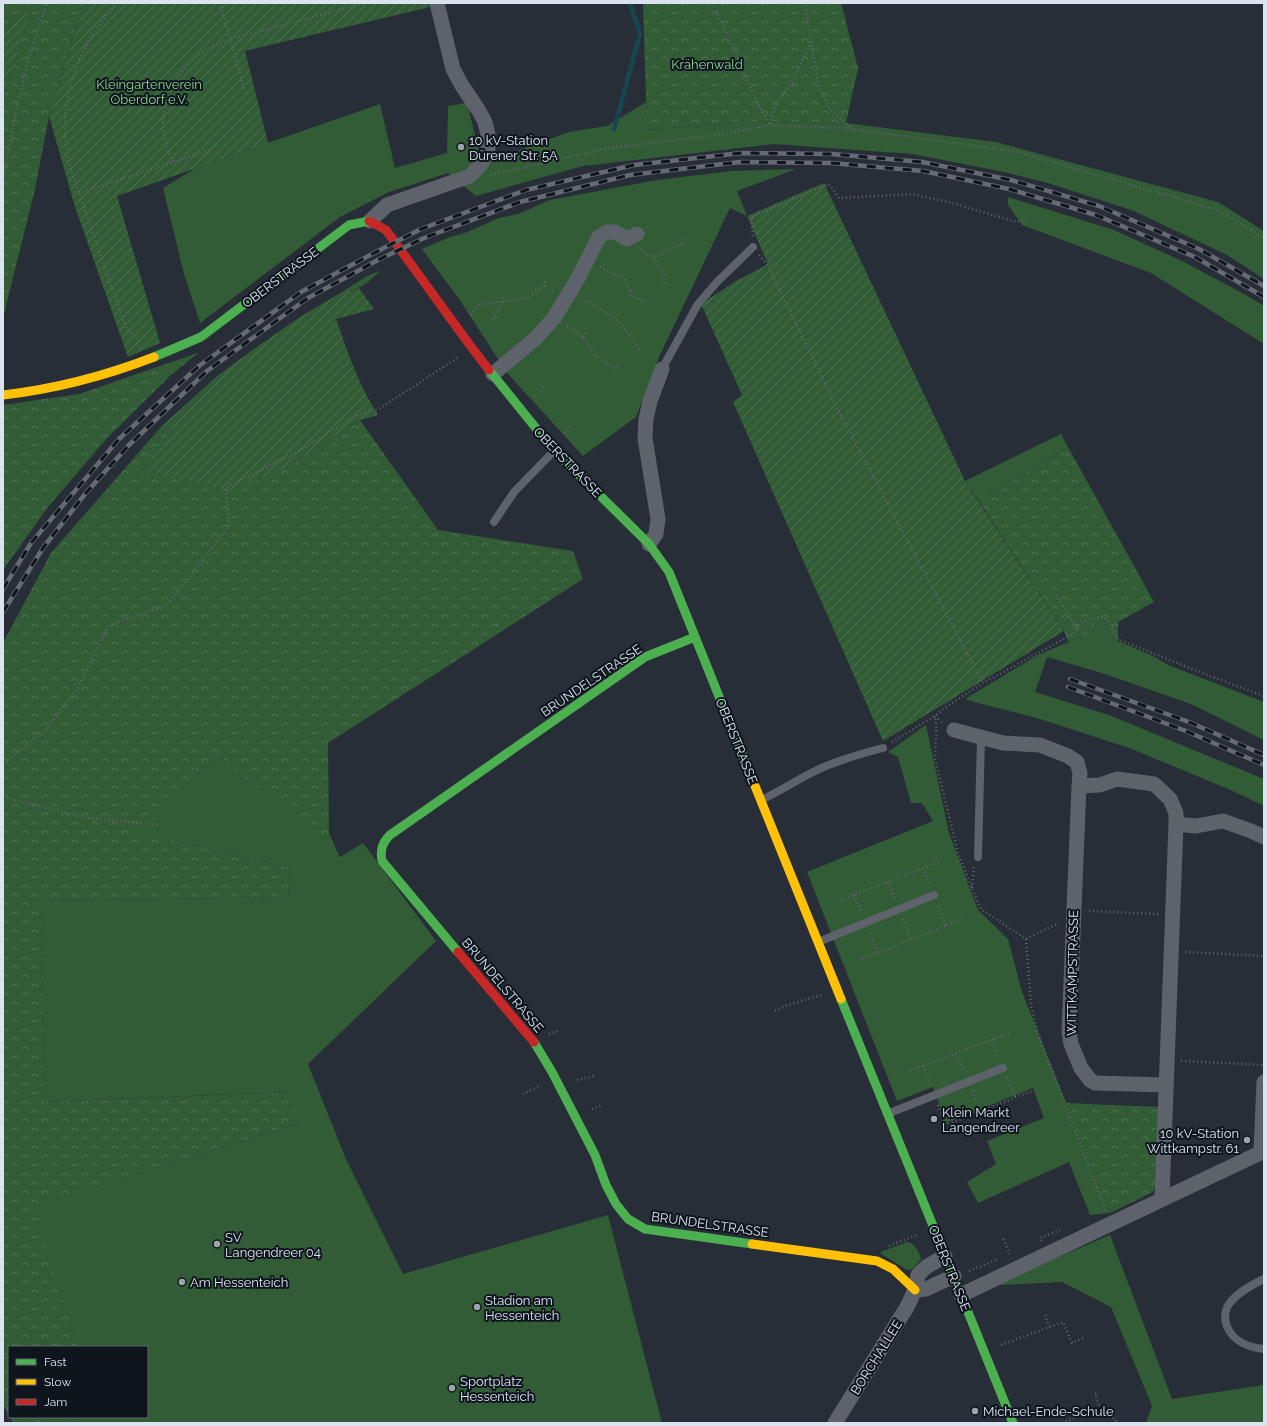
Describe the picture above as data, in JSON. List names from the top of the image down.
{
  "streets": {
    "street": [
      "OBERSTRASSE",
      "BRUNDELSTRASSE",
      "WITTKAMPSTRASSE",
      "BORCHALLEE"
    ]
  },
  "crossings": [
    ["OBERSTRASSE", "BRUNDELSTRASSE"],
    ["OBERSTRASSE", "BORCHALLEE"],
    ["BRUNDELSTRASSE", "BORCHALLEE"]
  ],
  "parks": ["Krähenwald", "Kleingartenverein Oberdorf e.V."],
  "places": [
    "10 kV-Station Dürener Str. 5A",
    "Klein Markt Langendreer",
    "10 kV-Station Wittkampstr. 61",
    "SV Langendreer 04",
    "Am Hessenteich",
    "Stadion am Hessenteich",
    "Sportplatz Hessenteich",
    "Michael-Ende-Schule"
  ],
  "legend": ["Fast", "Slow", "Jam"]
}
